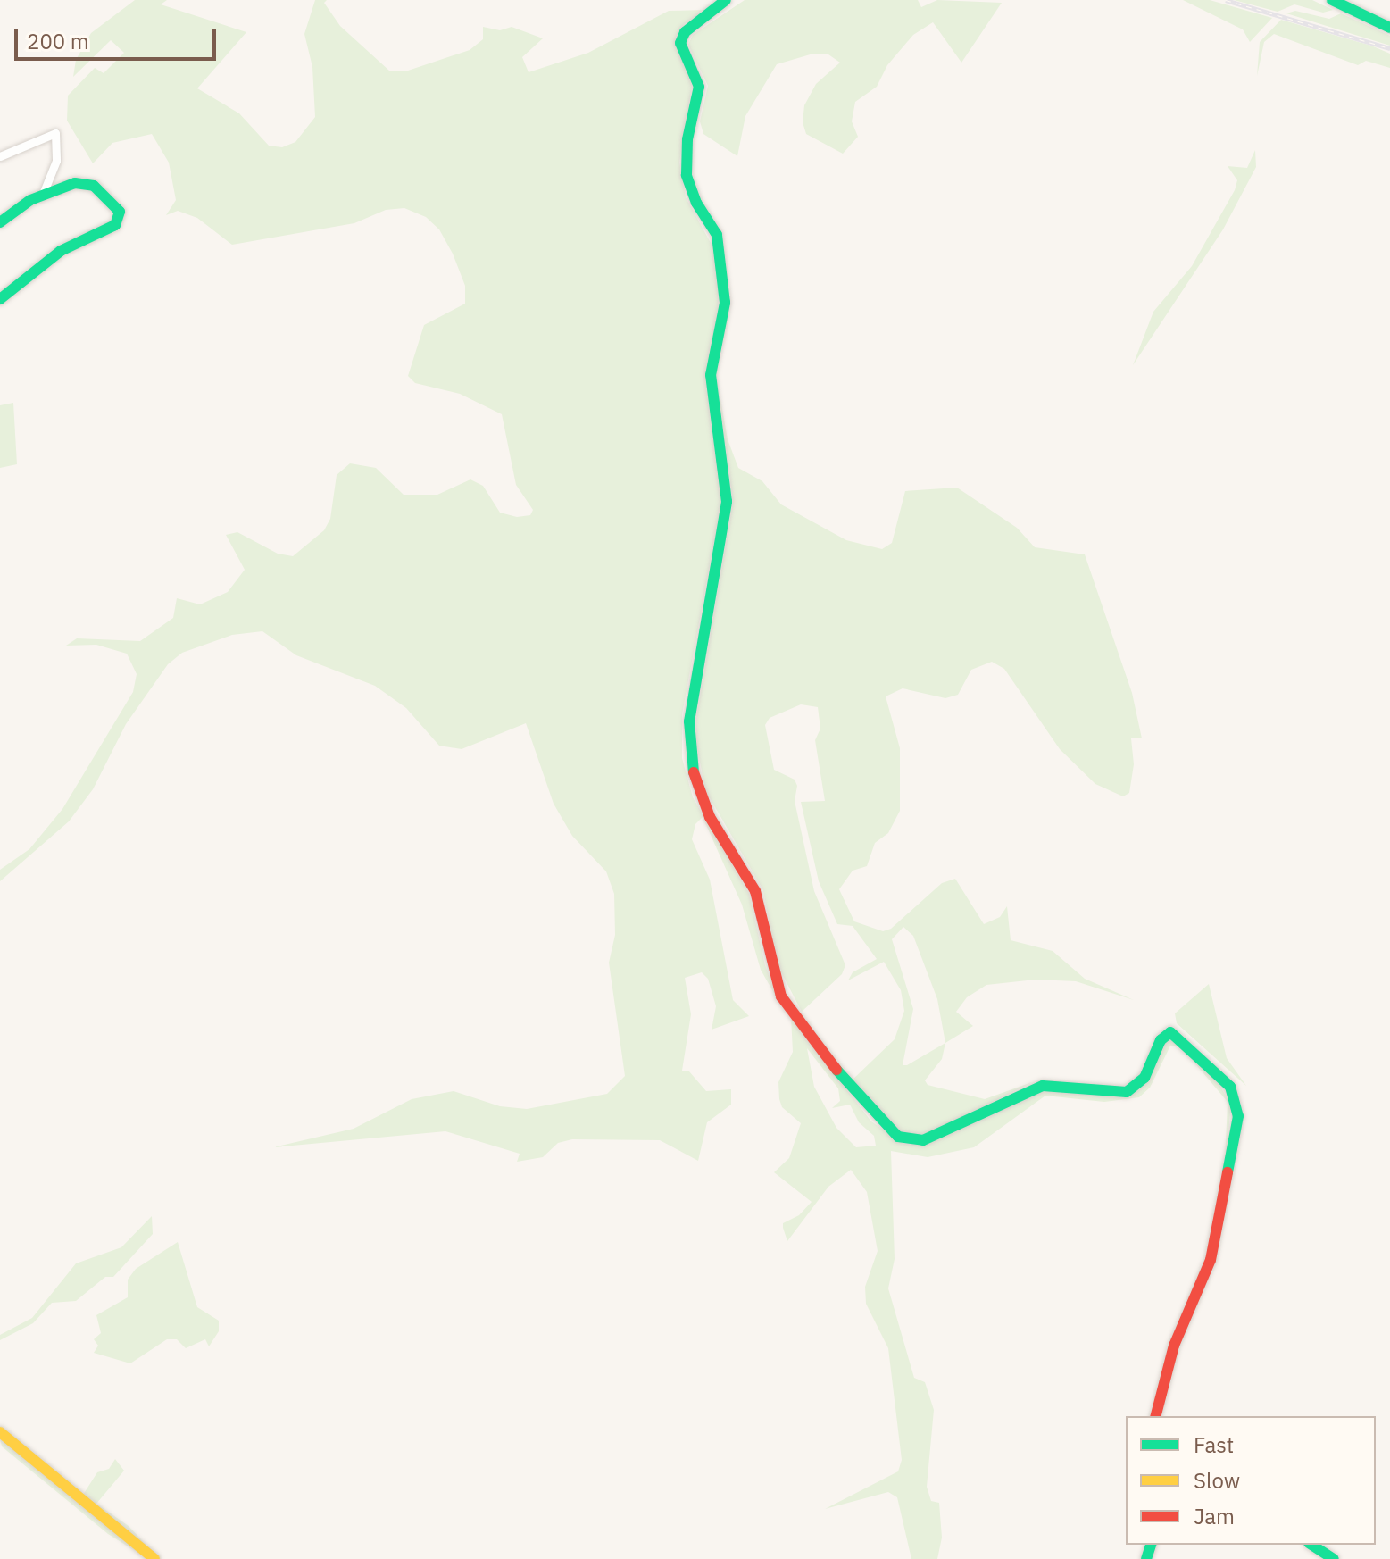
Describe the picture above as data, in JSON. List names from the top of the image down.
{
  "legend": ["Fast", "Slow", "Jam"],
  "scale_bar": "200 m"
}
